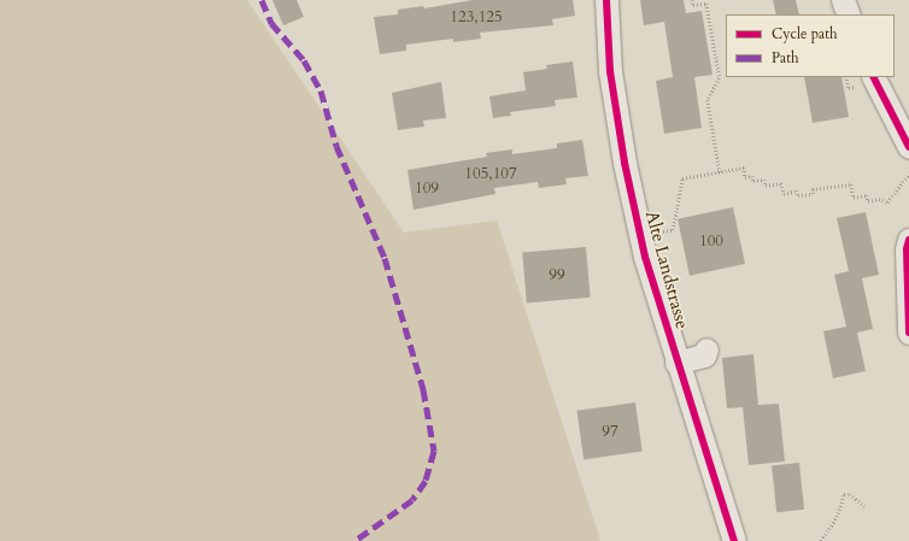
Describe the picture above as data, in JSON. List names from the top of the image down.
{
  "streets": {
    "street": ["Alte Landstrasse"]
  },
  "house_numbers": [
    "123,125",
    "105,107",
    "109",
    "100",
    "99",
    "97"
  ],
  "legend": ["Cycle path", "Path"]
}
